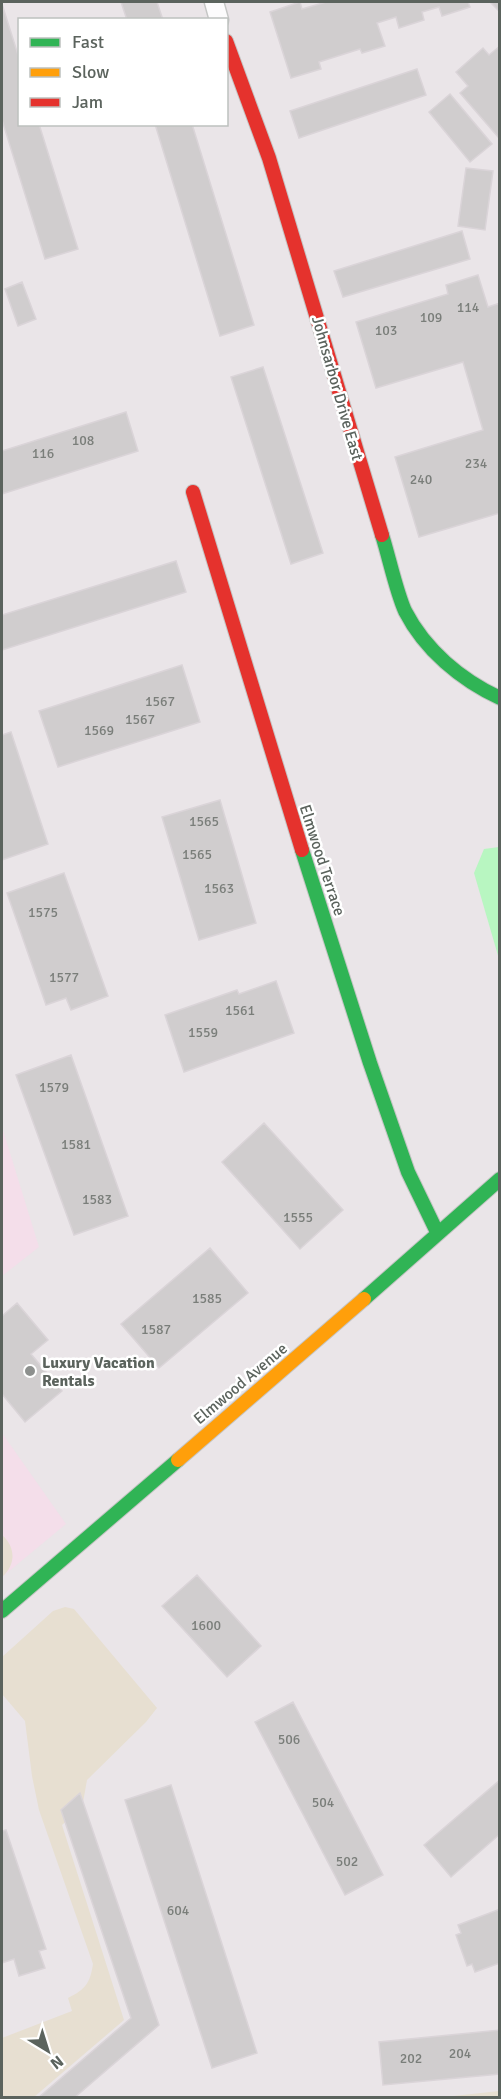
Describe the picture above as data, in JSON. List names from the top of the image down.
{
  "streets": {
    "street": ["Johnsarbor Drive East", "Elmwood Terrace", "Elmwood Avenue"]
  },
  "crossings": [
    ["Elmwood Terrace", "Elmwood Avenue"]
  ],
  "places": ["Luxury Vacation Rentals"],
  "house_numbers": [
    "114",
    "109",
    "103",
    "108",
    "116",
    "234",
    "240",
    "1567",
    "1567",
    "1569",
    "1565",
    "1565",
    "1563",
    "1575",
    "1577",
    "1561",
    "1559",
    "1579",
    "1581",
    "1583",
    "1555",
    "1585",
    "1587",
    "1600",
    "506",
    "504",
    "502",
    "604",
    "204",
    "202"
  ],
  "legend": ["Fast", "Slow", "Jam"],
  "north": "bottom right"
}
